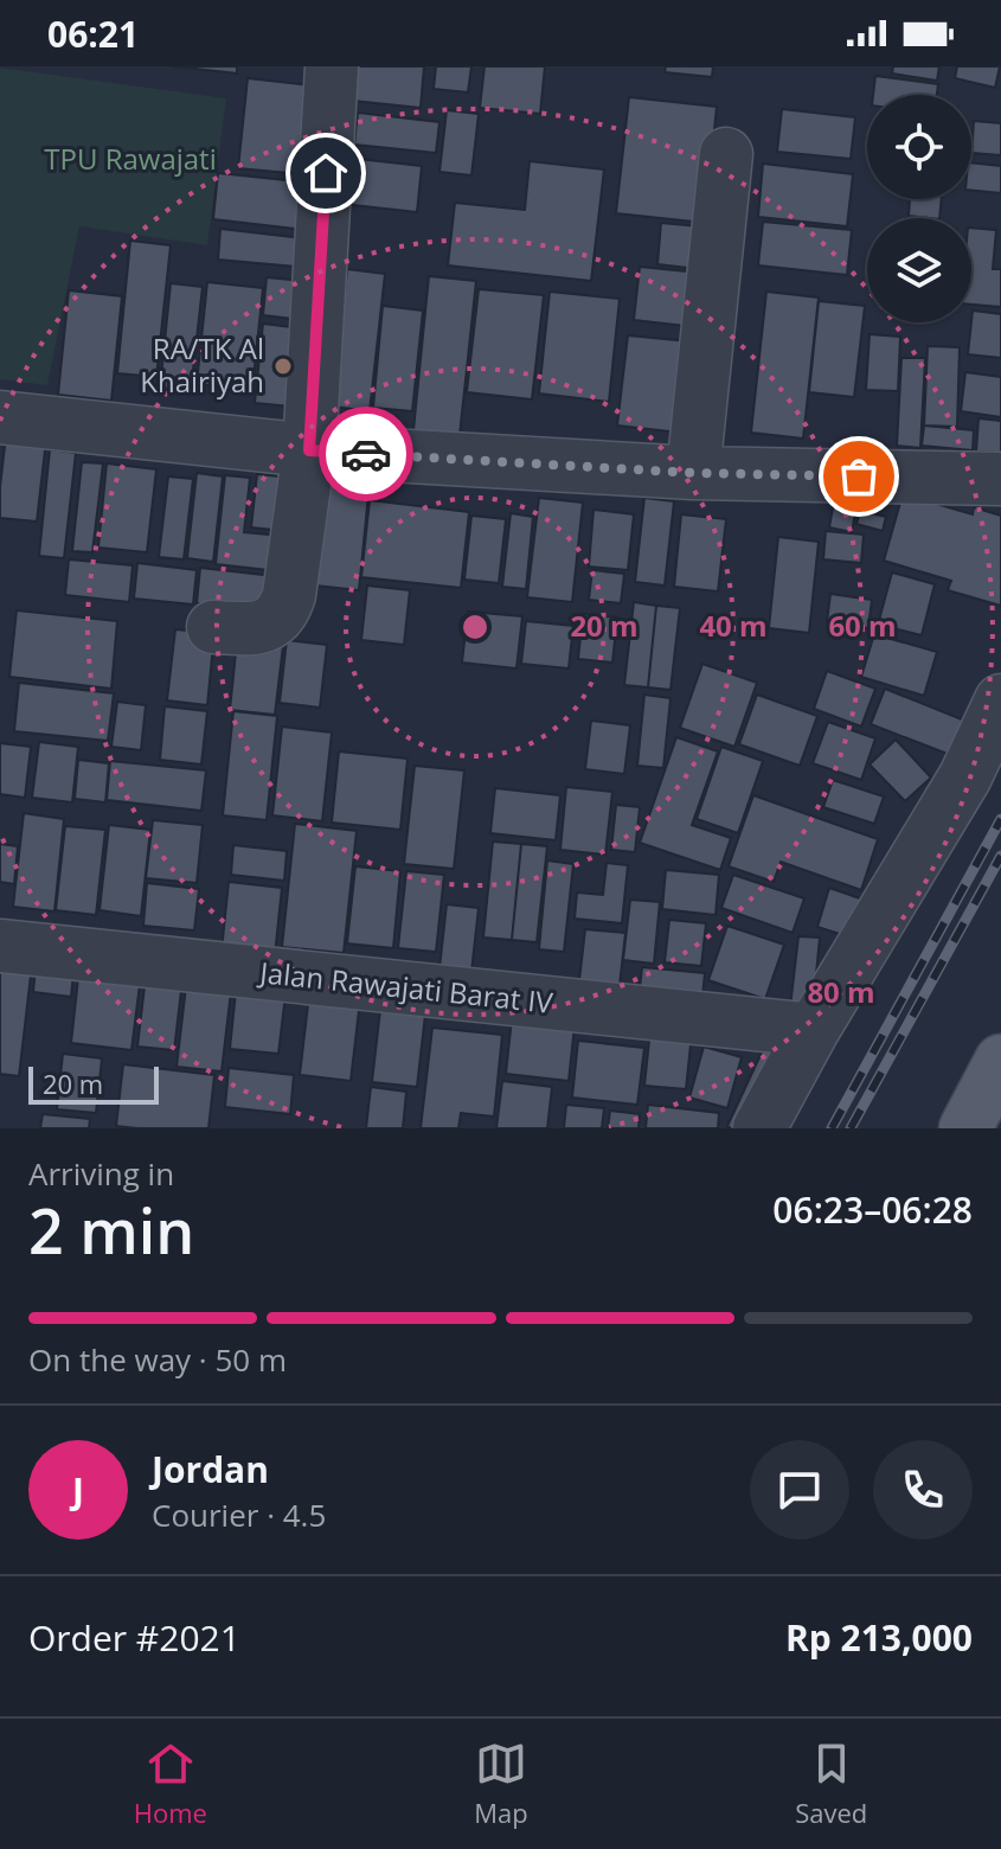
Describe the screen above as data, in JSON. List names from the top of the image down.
{
  "streets": {
    "street": ["Jalan Rawajati Barat IV"]
  },
  "parks": ["TPU Rawajati"],
  "places": ["RA/TK Al Khairiyah"],
  "scale_bar": "20 m",
  "page": {
    "status": "06:21",
    "scale": "20 m",
    "heading": ["2 min", "Arriving in", "06:23–06:28"],
    "panel": [
      "Jordan",
      "Courier · 4.5",
      "Order #2021",
      "Rp 213,000"
    ],
    "bar": "On the way · 50 m",
    "round": "J",
    "tabs": ["Home", "Map", "Saved"]
  },
  "rings": [
    "20 m",
    "40 m",
    "60 m",
    "80 m"
  ]
}
